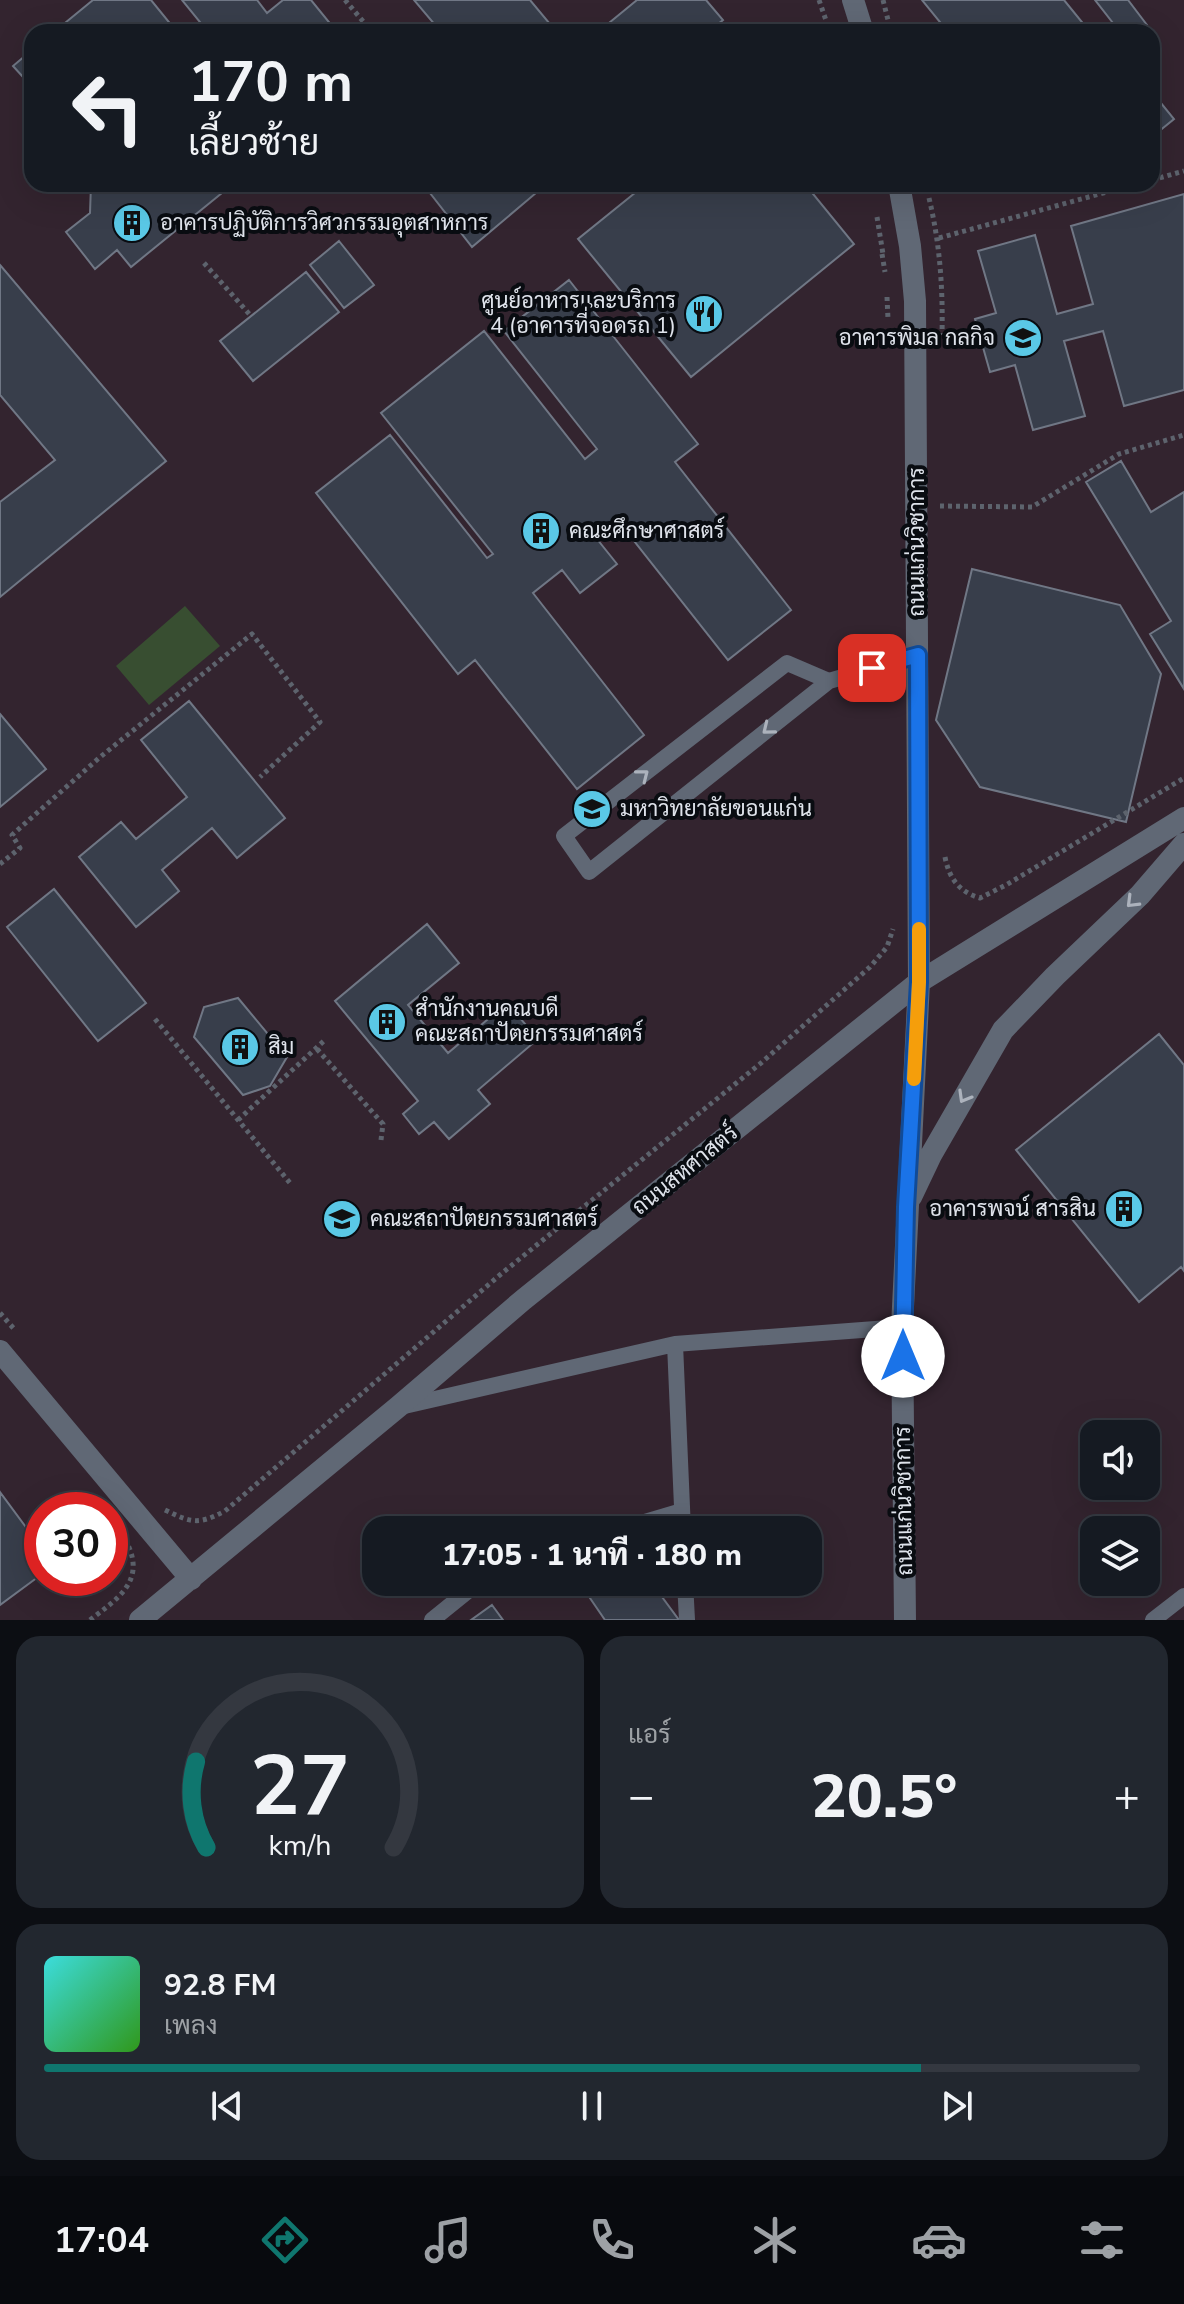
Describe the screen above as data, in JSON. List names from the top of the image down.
{
  "streets": {
    "street": ["ถนนแก่นวิชาการ", "ถนนสหศาสตร์"]
  },
  "crossings": [
    ["ถนนแก่นวิชาการ", "ถนนสหศาสตร์"]
  ],
  "places": {
    "building": [
      "อาคารปฏิบัติการวิศวกรรมอุตสาหการ",
      "คณะศึกษาศาสตร์",
      "สำนักงานคณบดี คณะสถาปัตยกรรมศาสตร์",
      "สิม",
      "อาคารพจน์ สารสิน"
    ],
    "restaurant": ["ศูนย์อาหารและบริการ 4 (อาคารที่จอดรถ 1)"],
    "school or university": ["อาคารพิมล กลกิจ", "มหาวิทยาลัยขอนแก่น", "คณะสถาปัตยกรรมศาสตร์"]
  },
  "page": {
    "turn": ["170 m", "เลี้ยวซ้าย"],
    "limit": "30",
    "trip": "17:05 · 1 นาที · 180 m",
    "tile": "แอร์",
    "heat": ["−", "20.5°", "+"],
    "song": ["92.8 FM", "เพลง"],
    "tabs": "17:04",
    "gauge": ["27", "km/h"]
  }
}
